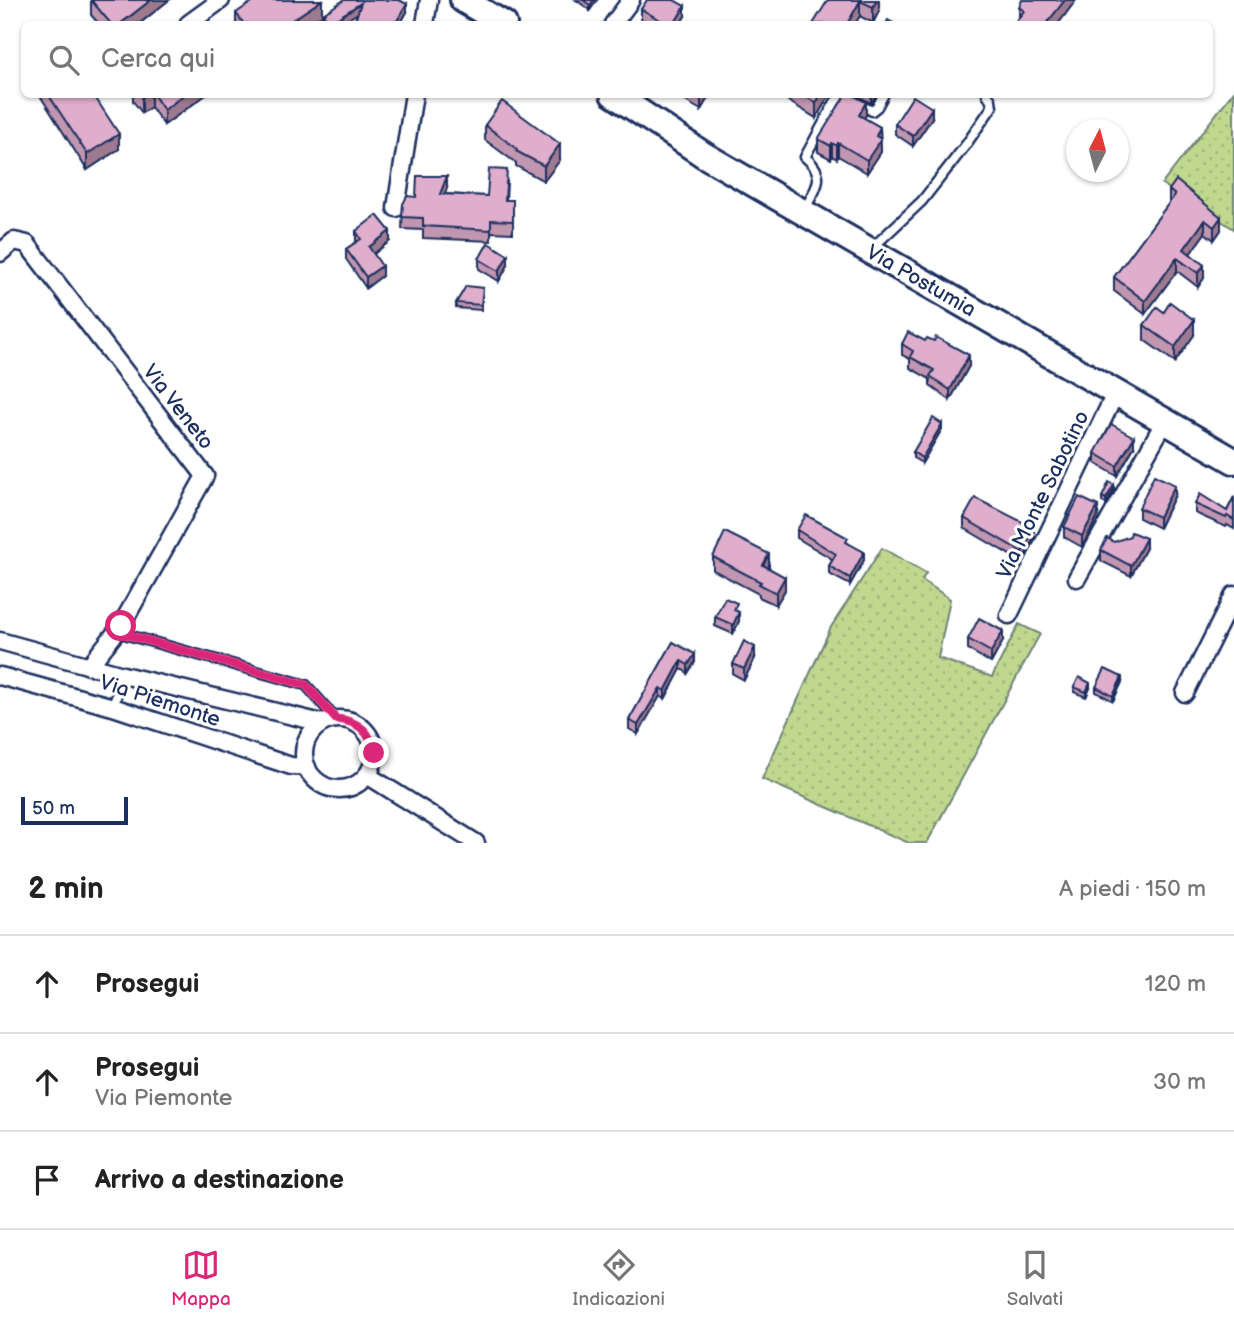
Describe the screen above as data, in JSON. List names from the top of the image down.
{
  "streets": {
    "main road": ["Via Postumia"],
    "street": ["Via Veneto", "Via Monte Sabotino", "Via Piemonte"]
  },
  "crossings": [
    ["Via Postumia", "Via Monte Sabotino"],
    ["Via Veneto", "Via Piemonte"]
  ],
  "scale_bar": "50 m",
  "north": "top",
  "page": {
    "search": "Cerca qui",
    "scale": "50 m",
    "heading": ["2 min", "A piedi · 150 m"],
    "list": [
      ["Prosegui", "120 m"],
      ["Prosegui", "Via Piemonte", "30 m"],
      "Arrivo a destinazione"
    ],
    "nav": ["Mappa", "Indicazioni", "Salvati"]
  }
}
